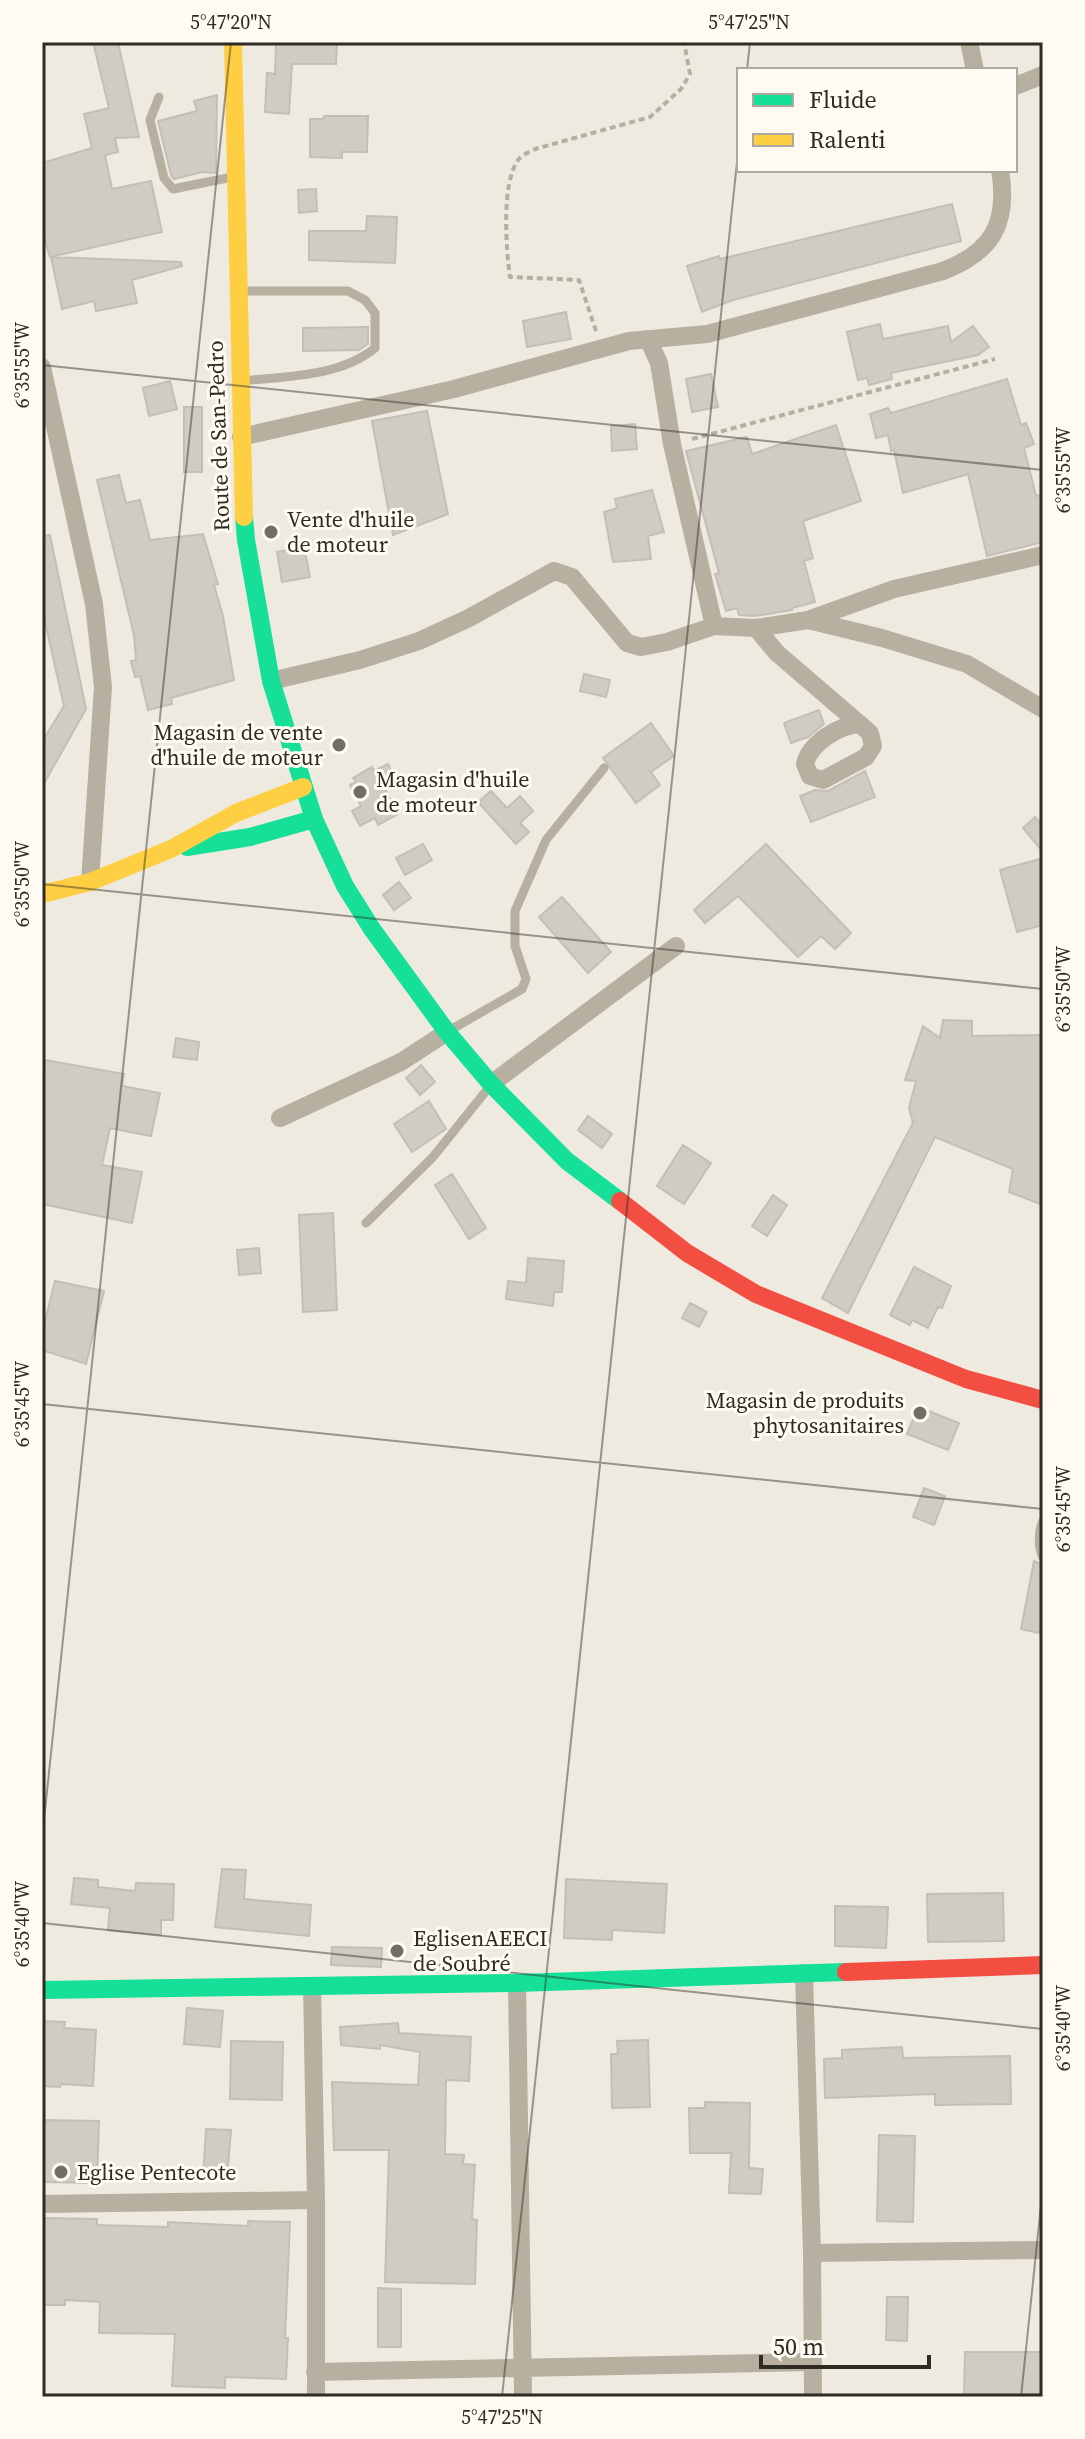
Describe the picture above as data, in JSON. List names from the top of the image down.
{
  "streets": {
    "main road": ["Route de San-Pedro"]
  },
  "places": [
    "Vente d'huile de moteur",
    "Magasin de vente d'huile de moteur",
    "Magasin d'huile de moteur",
    "Magasin de produits phytosanitaires",
    "EglisenAEECI de Soubré",
    "Eglise Pentecote"
  ],
  "legend": ["Fluide", "Ralenti"],
  "scale_bar": "50 m",
  "coordinates": [
    "5°47'20\"N",
    "5°47'25\"N",
    "6°35'55\"W",
    "6°35'50\"W",
    "6°35'45\"W",
    "6°35'40\"W"
  ]
}
